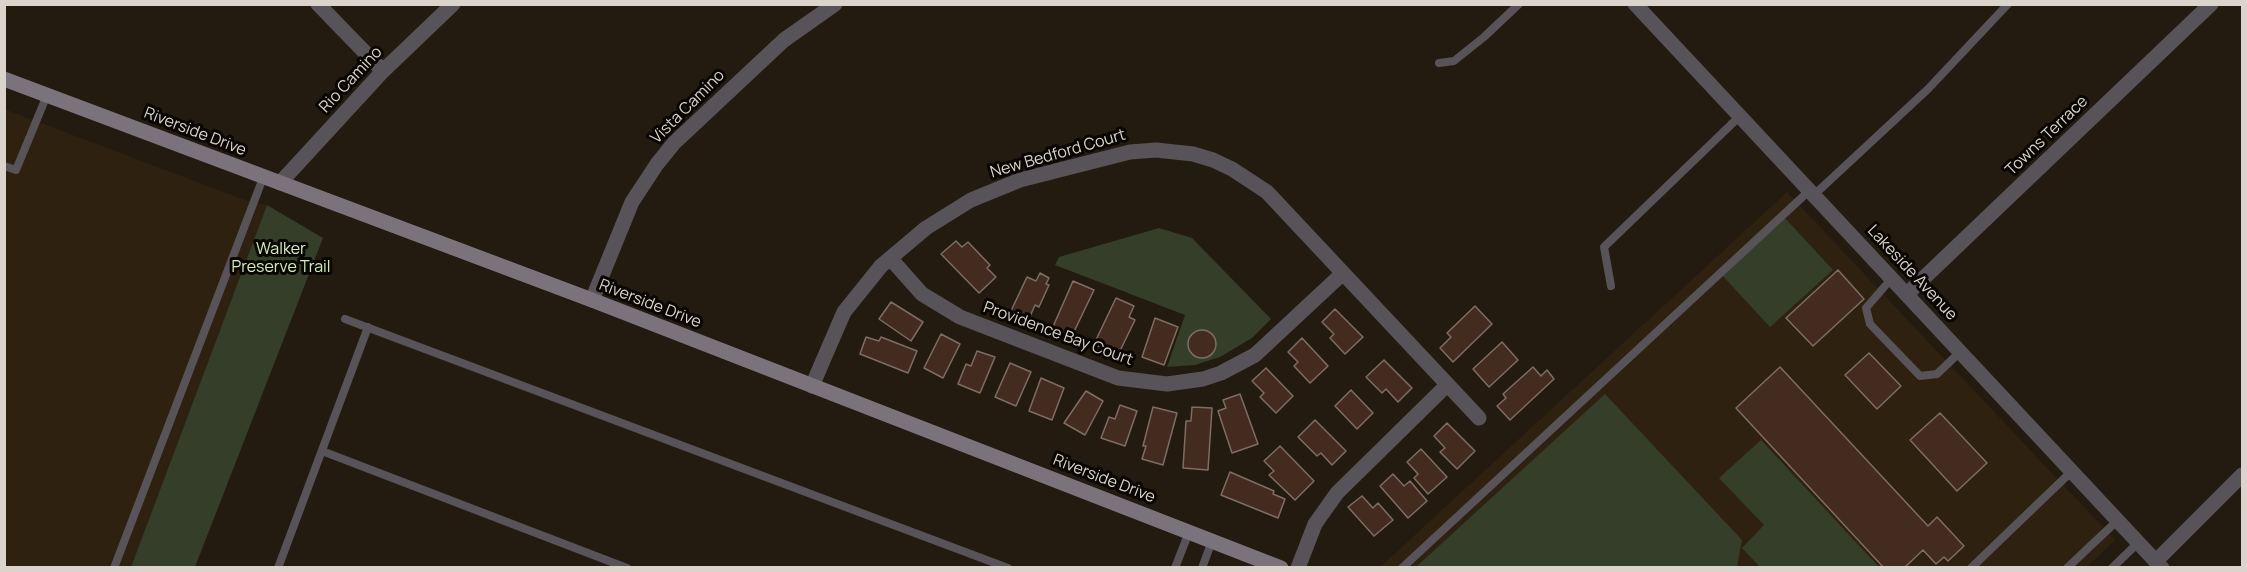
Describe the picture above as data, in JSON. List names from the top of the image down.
{
  "streets": {
    "main road": ["Riverside Drive"],
    "street": [
      "Rio Camino",
      "Vista Camino",
      "Towns Terrace",
      "New Bedford Court",
      "Lakeside Avenue",
      "Providence Bay Court"
    ]
  },
  "crossings": [
    ["Rio Camino", "Riverside Drive"],
    ["Vista Camino", "Riverside Drive"],
    ["Riverside Drive", "New Bedford Court"],
    ["Towns Terrace", "Lakeside Avenue"],
    ["New Bedford Court", "Providence Bay Court"]
  ],
  "parks": ["Walker Preserve Trail"]
}
